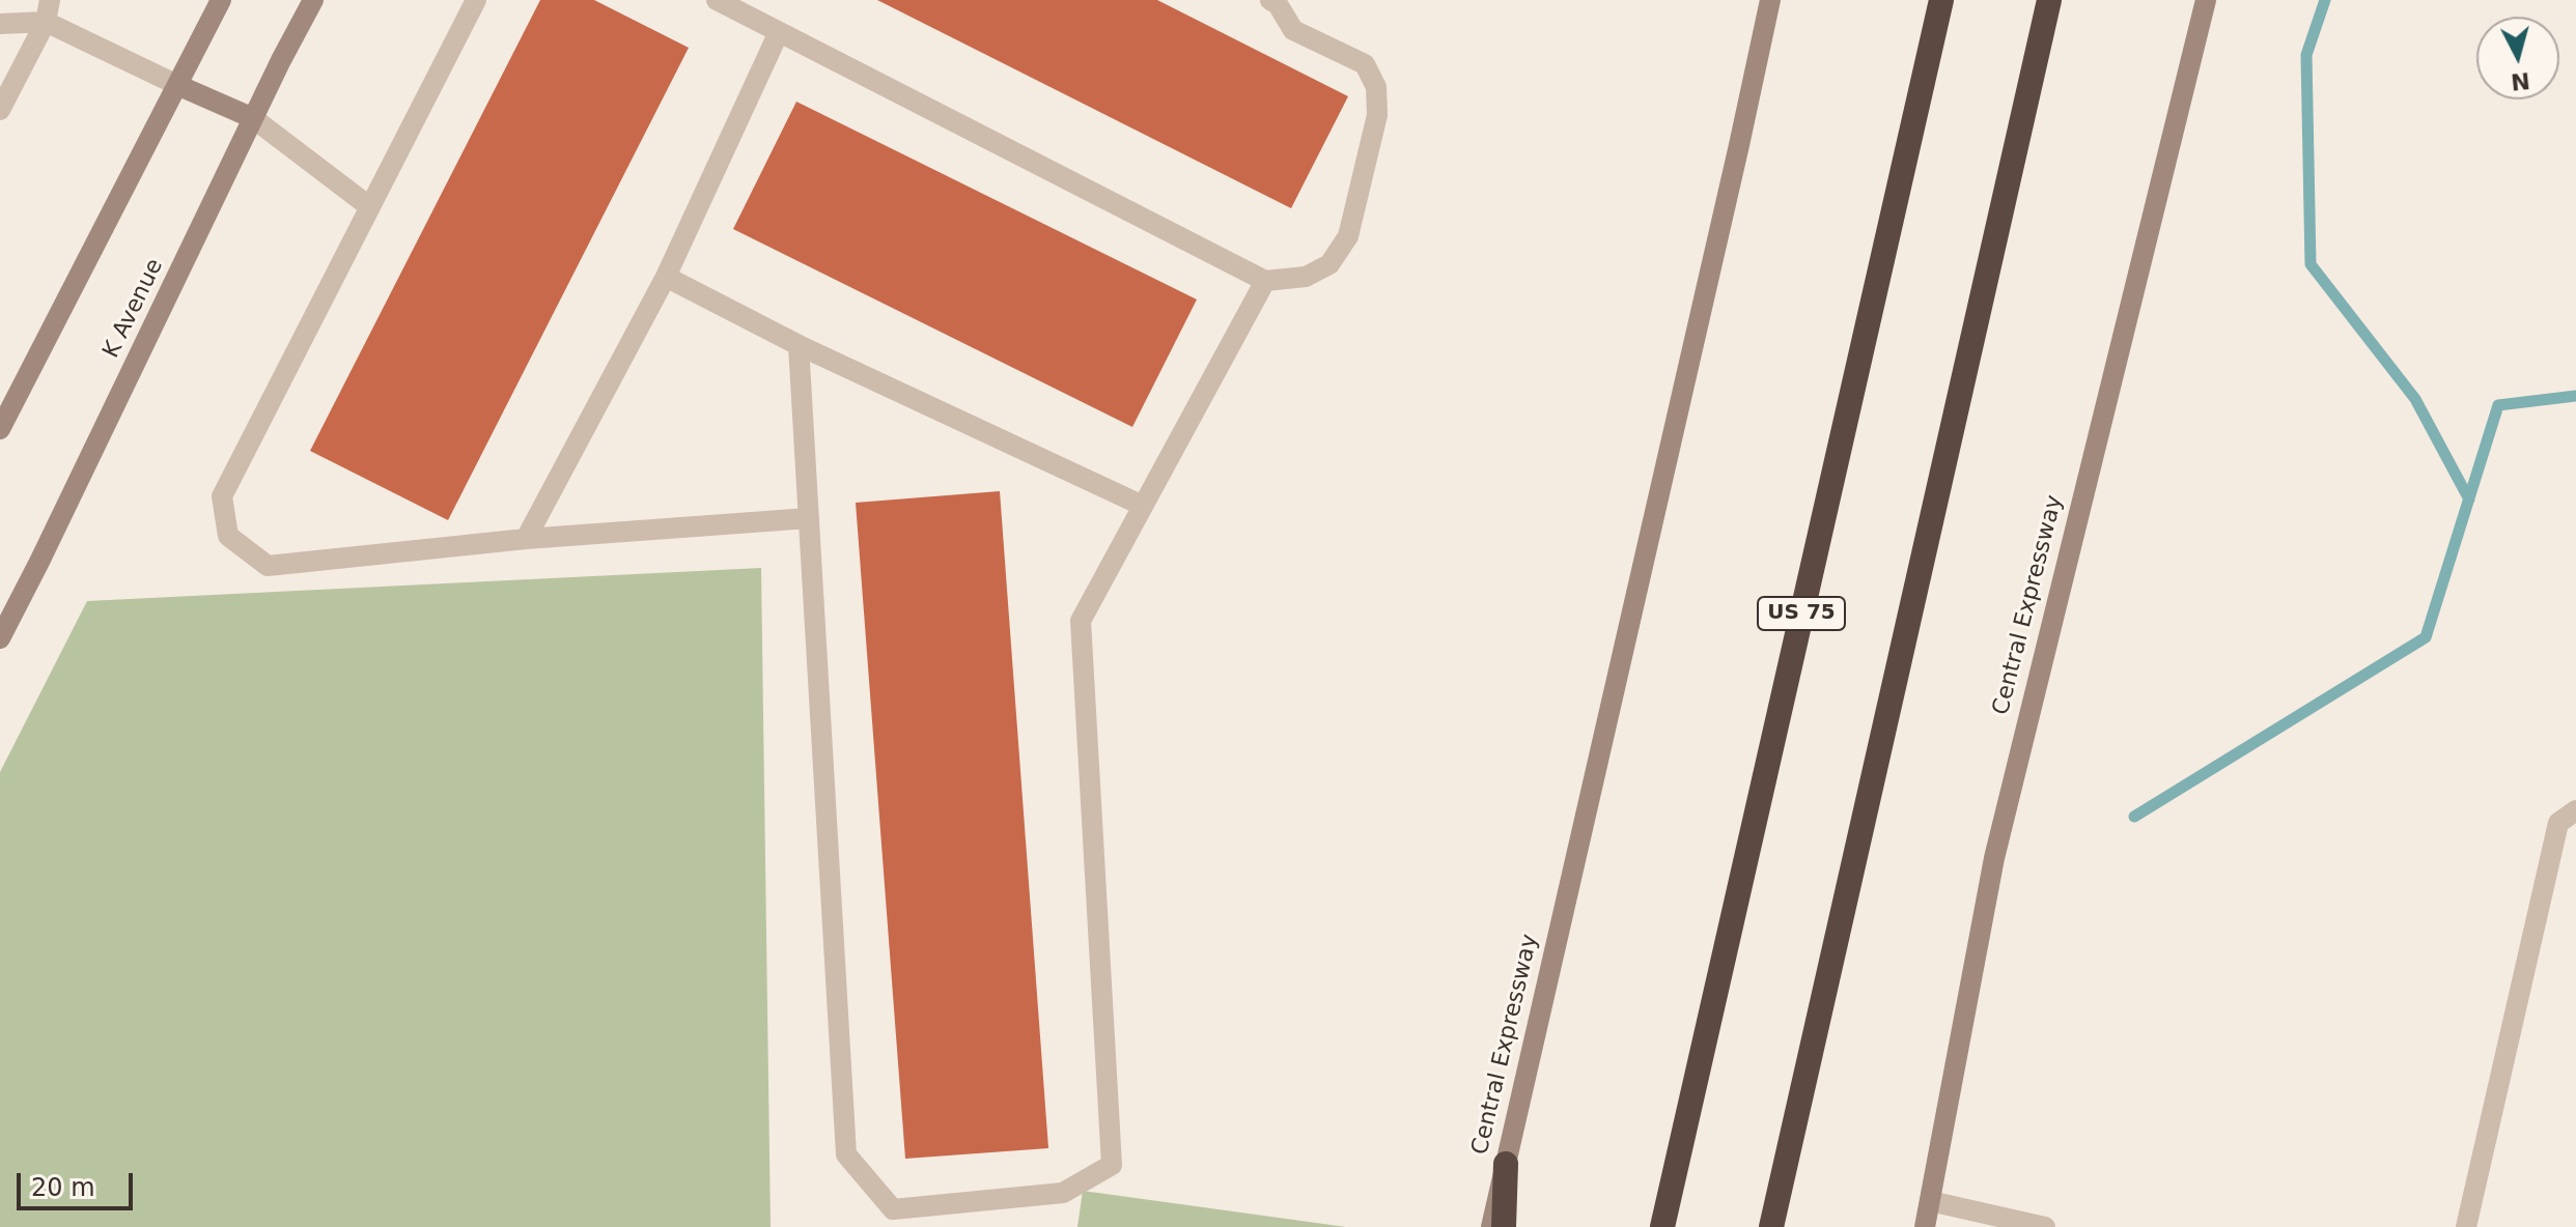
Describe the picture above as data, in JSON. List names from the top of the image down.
{
  "streets": {
    "highway": ["US 75"],
    "main road": ["K Avenue", "Central Expressway"]
  },
  "scale_bar": "20 m",
  "north": "bottom"
}
